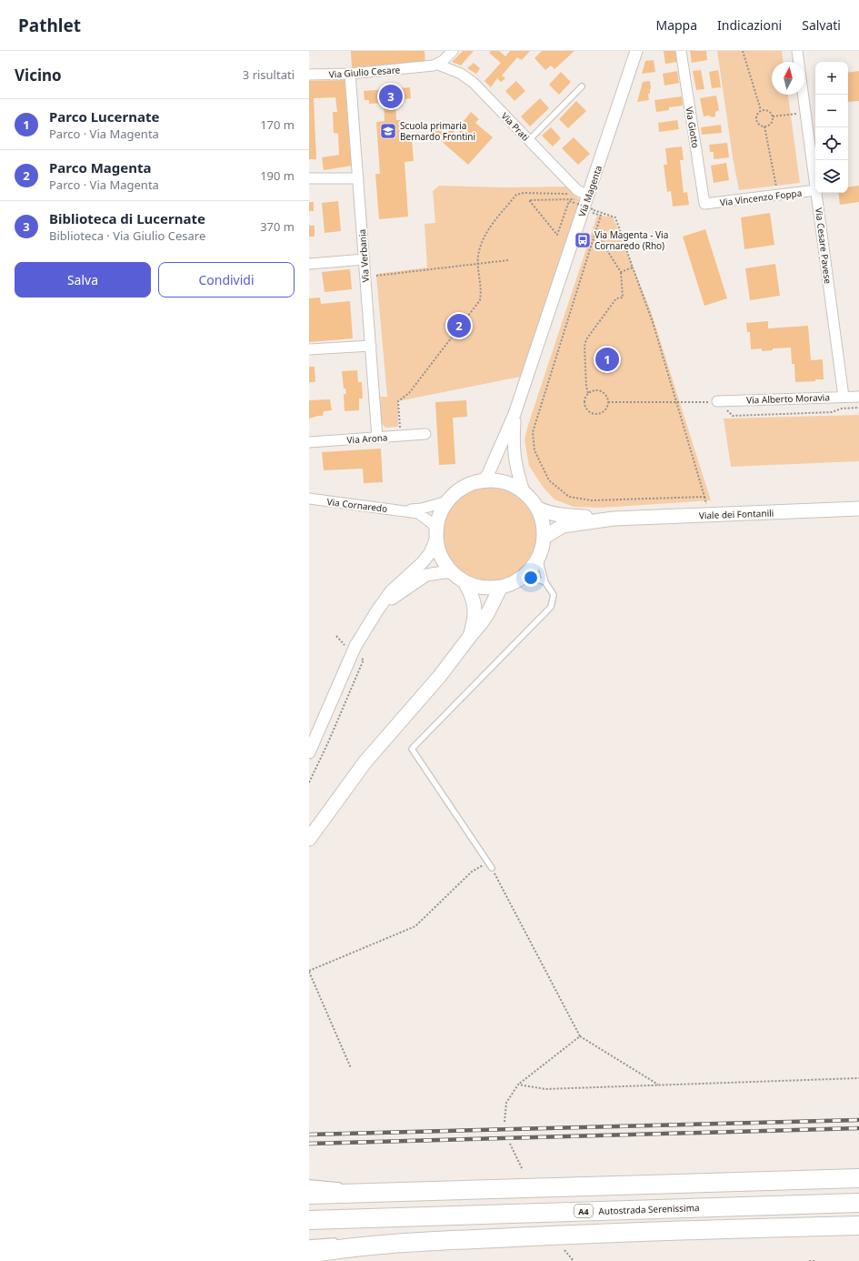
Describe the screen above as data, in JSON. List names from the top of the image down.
{
  "streets": {
    "highway": ["Autostrada Serenissima", "A4"],
    "main road": ["Viale dei Fontanili"],
    "street": [
      "Via Giulio Cesare",
      "Via Prati",
      "Via Giotto",
      "Via Magenta",
      "Via Vincenzo Foppa",
      "Via Cesare Pavese",
      "Via Verbania",
      "Via Alberto Moravia",
      "Via Arona",
      "Via Cornaredo"
    ]
  },
  "crossings": [
    ["Via Giulio Cesare", "Via Prati"],
    ["Via Giulio Cesare", "Via Verbania"],
    ["Via Prati", "Via Magenta"],
    ["Via Giotto", "Via Vincenzo Foppa"],
    ["Via Magenta", "Via Cornaredo"],
    ["Via Magenta", "Viale dei Fontanili"],
    ["Via Cesare Pavese", "Via Alberto Moravia"],
    ["Via Verbania", "Via Arona"],
    ["Via Cornaredo", "Viale dei Fontanili"]
  ],
  "places": {
    "school or university": ["Scuola primaria Bernardo Frontini"],
    "bus stop": ["Via Magenta - Via Cornaredo (Rho)"]
  },
  "north": "top",
  "page": {
    "header": "Pathlet",
    "nav": ["Mappa", "Indicazioni", "Salvati"],
    "heading": ["Vicino", "3 risultati"],
    "map_buttons": ["+", "−"],
    "pins": ["3", "2", "1"],
    "list": [
      {
        "mark": "1",
        "name": "Parco Lucernate",
        "note": "Parco · Via Magenta",
        "value": "170 m"
      },
      {
        "mark": "2",
        "name": "Parco Magenta",
        "note": "Parco · Via Magenta",
        "value": "190 m"
      },
      {
        "mark": "3",
        "name": "Biblioteca di Lucernate",
        "note": "Biblioteca · Via Giulio Cesare",
        "value": "370 m"
      }
    ],
    "buttons": ["Salva", "Condividi"]
  }
}
